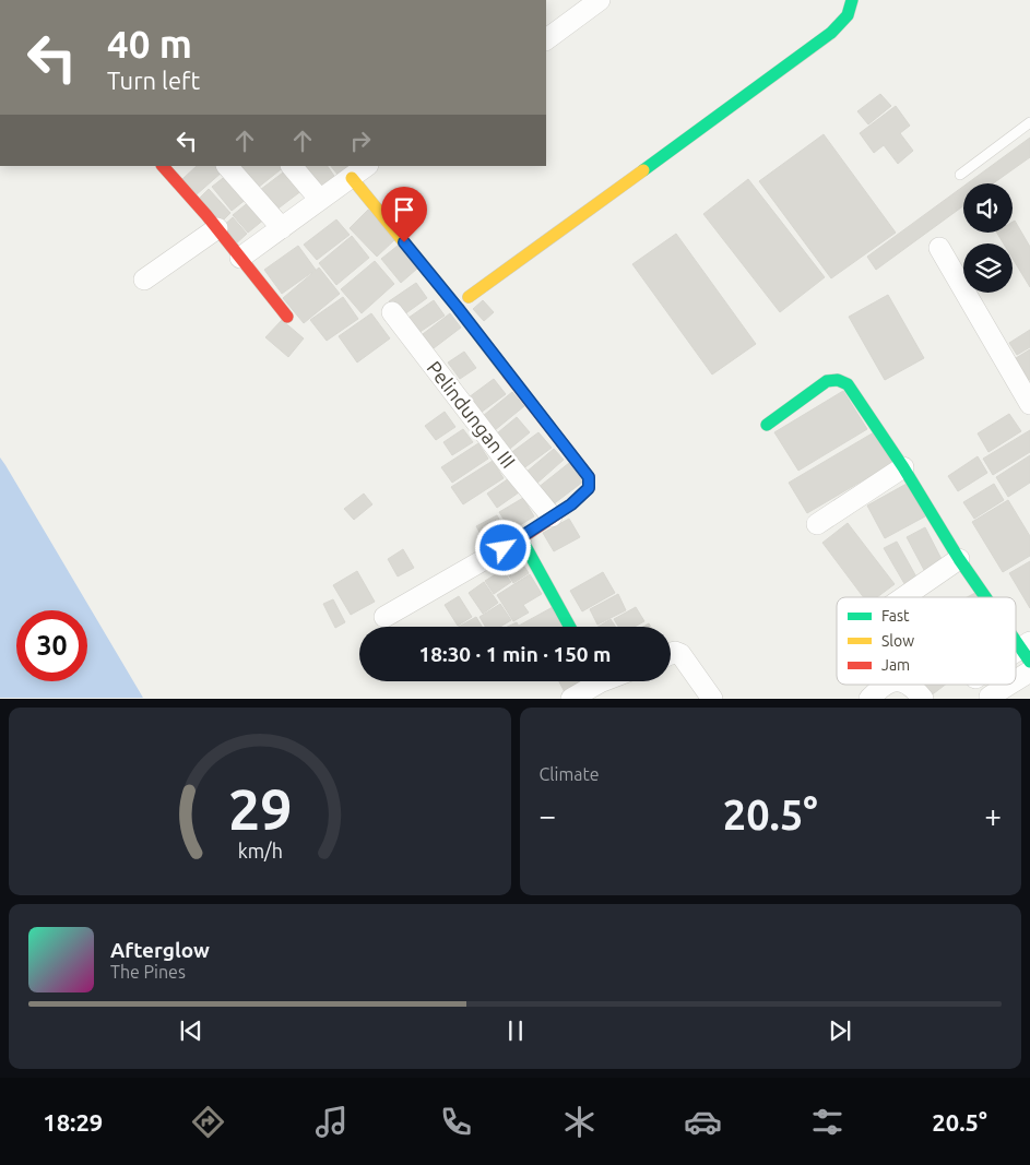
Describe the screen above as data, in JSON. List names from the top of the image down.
{
  "streets": {
    "street": ["Pelindungan III"]
  },
  "legend": ["Fast", "Slow", "Jam"],
  "page": {
    "turn": ["40 m", "Turn left"],
    "limit": "30",
    "trip": "18:30 · 1 min · 150 m",
    "tile": "Climate",
    "heat": ["−", "20.5°", "+"],
    "song": ["Afterglow", "The Pines"],
    "tabs": ["18:29", "20.5°"],
    "gauge": ["29", "km/h"]
  }
}
